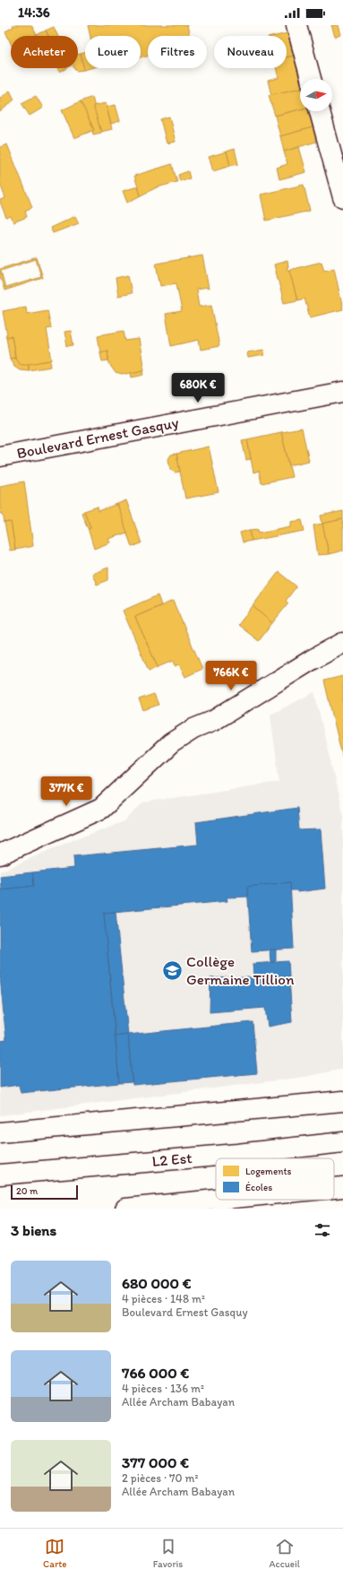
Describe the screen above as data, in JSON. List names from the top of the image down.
{
  "streets": {
    "main road": ["Boulevard Ernest Gasquy", "L2 Est"]
  },
  "places": {
    "school or university": ["Collège Germaine Tillion"]
  },
  "legend": ["Logements", "Écoles"],
  "scale_bar": "20 m",
  "north": "right",
  "page": {
    "status": "14:36",
    "chip": [
      "Acheter",
      "Louer",
      "Filtres",
      "Nouveau"
    ],
    "price": ["680K €", "766K €", "377K €"],
    "scale": "20 m",
    "heading": "3 biens",
    "list": [
      {
        "name": "680 000 €",
        "note": "4 pièces · 148 m² · Boulevard Ernest Gasquy"
      },
      {
        "name": "766 000 €",
        "note": "4 pièces · 136 m² · Allée Archam Babayan"
      },
      {
        "name": "377 000 €",
        "note": "2 pièces · 70 m² · Allée Archam Babayan"
      }
    ],
    "tabs": ["Carte", "Favoris", "Accueil"]
  }
}
